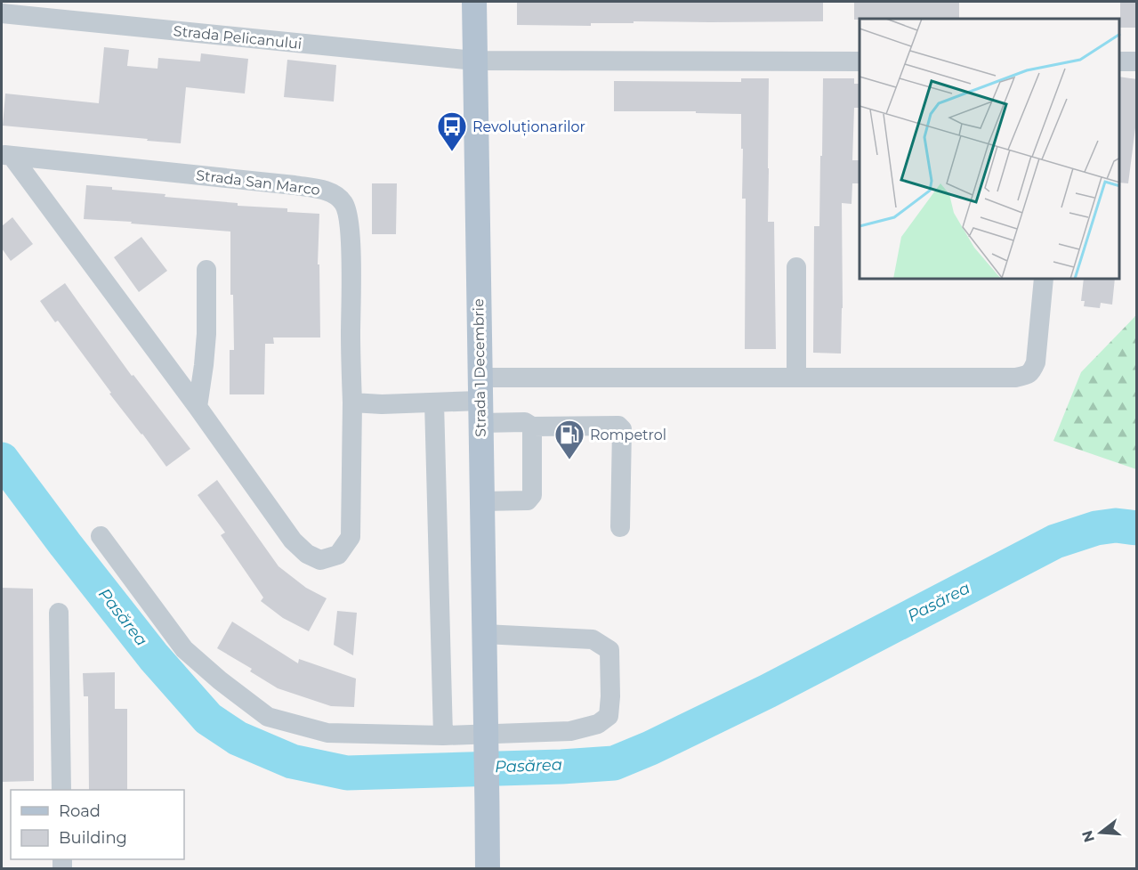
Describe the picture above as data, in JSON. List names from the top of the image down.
{
  "streets": {
    "main road": ["Strada 1 Decembrie"],
    "street": ["Strada Pelicanului", "Strada San Marco"]
  },
  "crossings": [
    ["Strada Pelicanului", "Strada 1 Decembrie"]
  ],
  "water": ["Pasărea"],
  "places": {
    "bus stop": ["Revoluționarilor"],
    "fuel station": ["Rompetrol"]
  },
  "legend": ["Road", "Building"],
  "north": "left"
}
